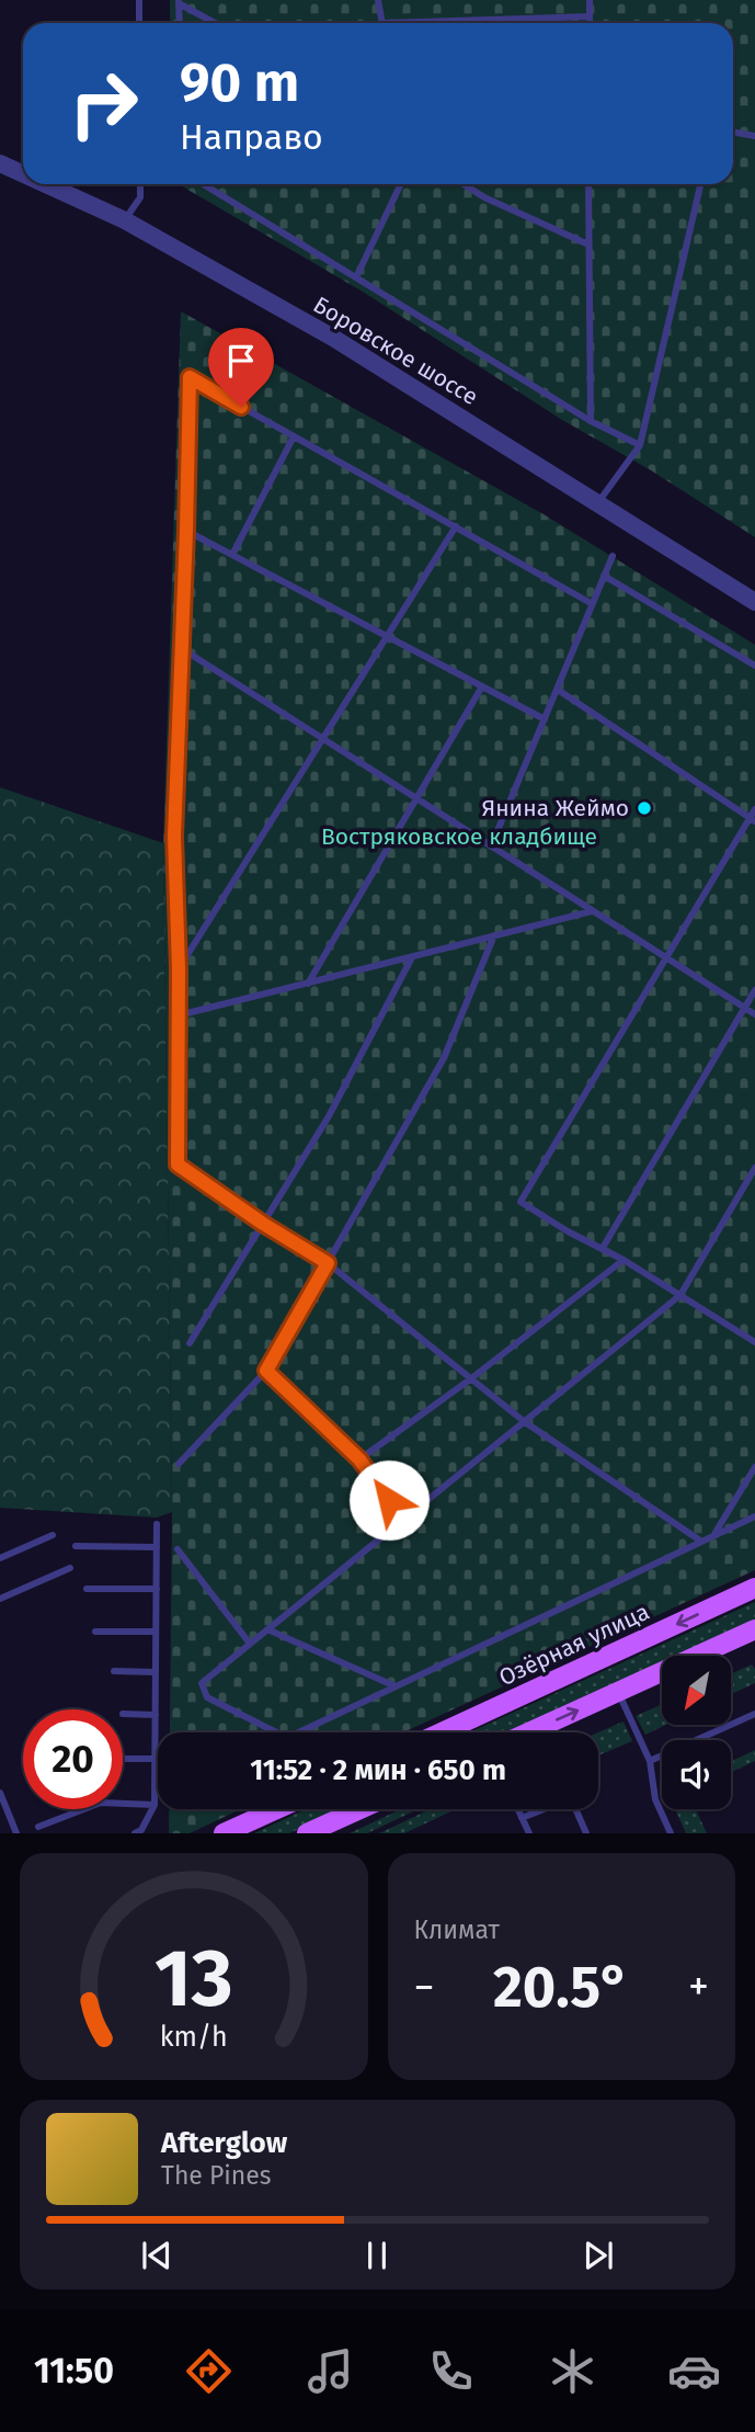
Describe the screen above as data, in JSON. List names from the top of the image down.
{
  "streets": {
    "main road": ["Озёрная улица"],
    "street": ["Боровское шоссе"]
  },
  "parks": ["Востряковское кладбище"],
  "places": ["Янина Жеймо"],
  "north": "bottom left",
  "page": {
    "turn": ["90 m", "Направо"],
    "limit": "20",
    "trip": "11:52 · 2 мин · 650 m",
    "tile": "Климат",
    "heat": ["−", "20.5°", "+"],
    "song": ["Afterglow", "The Pines"],
    "tabs": "11:50",
    "gauge": ["13", "km/h"]
  }
}
